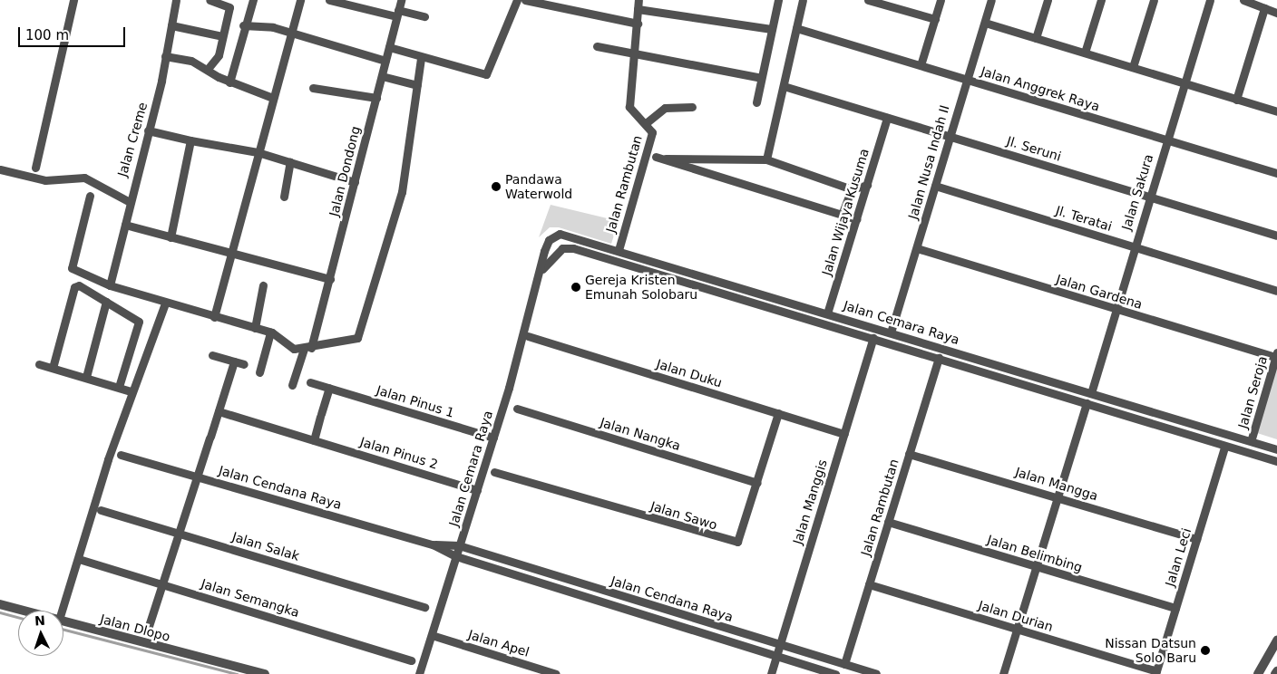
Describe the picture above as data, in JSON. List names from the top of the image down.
{
  "streets": {
    "street": [
      "Jalan Anggrek Raya",
      "Jalan Creme",
      "Jl. Seruni",
      "Jalan Nusa Indah II",
      "Jalan Dondong",
      "Jalan Rambutan",
      "Jalan Sakura",
      "Jalan Wijaya Kusuma",
      "Jl. Teratai",
      "Jalan Gardena",
      "Jalan Cemara Raya",
      "Jalan Duku",
      "Jalan Seroja",
      "Jalan Pinus 1",
      "Jalan Nangka",
      "Jalan Pinus 2",
      "Jalan Mangga",
      "Jalan Cendana Raya",
      "Jalan Manggis",
      "Jalan Sawo",
      "Jalan Salak",
      "Jalan Belimbing",
      "Jalan Leci",
      "Jalan Semangka",
      "Jalan Durian",
      "Jalan Dlopo",
      "Jalan Apel"
    ]
  },
  "crossings": [
    ["Jalan Anggrek Raya", "Jalan Nusa Indah II"],
    ["Jalan Anggrek Raya", "Jalan Sakura"],
    ["Jl. Seruni", "Jalan Nusa Indah II"],
    ["Jl. Seruni", "Jalan Sakura"],
    ["Jl. Seruni", "Jalan Wijaya Kusuma"],
    ["Jalan Nusa Indah II", "Jl. Teratai"],
    ["Jalan Nusa Indah II", "Jalan Gardena"],
    ["Jalan Nusa Indah II", "Jalan Cemara Raya"],
    ["Jalan Rambutan", "Jalan Cemara Raya"],
    ["Jalan Rambutan", "Jalan Mangga"],
    ["Jalan Rambutan", "Jalan Cendana Raya"],
    ["Jalan Rambutan", "Jalan Belimbing"],
    ["Jalan Rambutan", "Jalan Durian"],
    ["Jalan Sakura", "Jl. Teratai"],
    ["Jalan Sakura", "Jalan Gardena"],
    ["Jalan Sakura", "Jalan Cemara Raya"],
    ["Jalan Wijaya Kusuma", "Jalan Cemara Raya"],
    ["Jalan Gardena", "Jalan Seroja"],
    ["Jalan Cemara Raya", "Jalan Pinus 1"],
    ["Jalan Cemara Raya", "Jalan Pinus 2"],
    ["Jalan Cemara Raya", "Jalan Cendana Raya"],
    ["Jalan Cemara Raya", "Jalan Manggis"],
    ["Jalan Duku", "Jalan Manggis"],
    ["Jalan Duku", "Jalan Sawo"],
    ["Jalan Nangka", "Jalan Sawo"],
    ["Jalan Mangga", "Jalan Leci"],
    ["Jalan Cendana Raya", "Jalan Manggis"],
    ["Jalan Belimbing", "Jalan Leci"],
    ["Jalan Leci", "Jalan Durian"]
  ],
  "places": ["Pandawa Waterwold", "Gereja Kristen Emunah Solobaru", "Nissan Datsun Solo Baru"],
  "scale_bar": "100 m",
  "north": "top"
}
